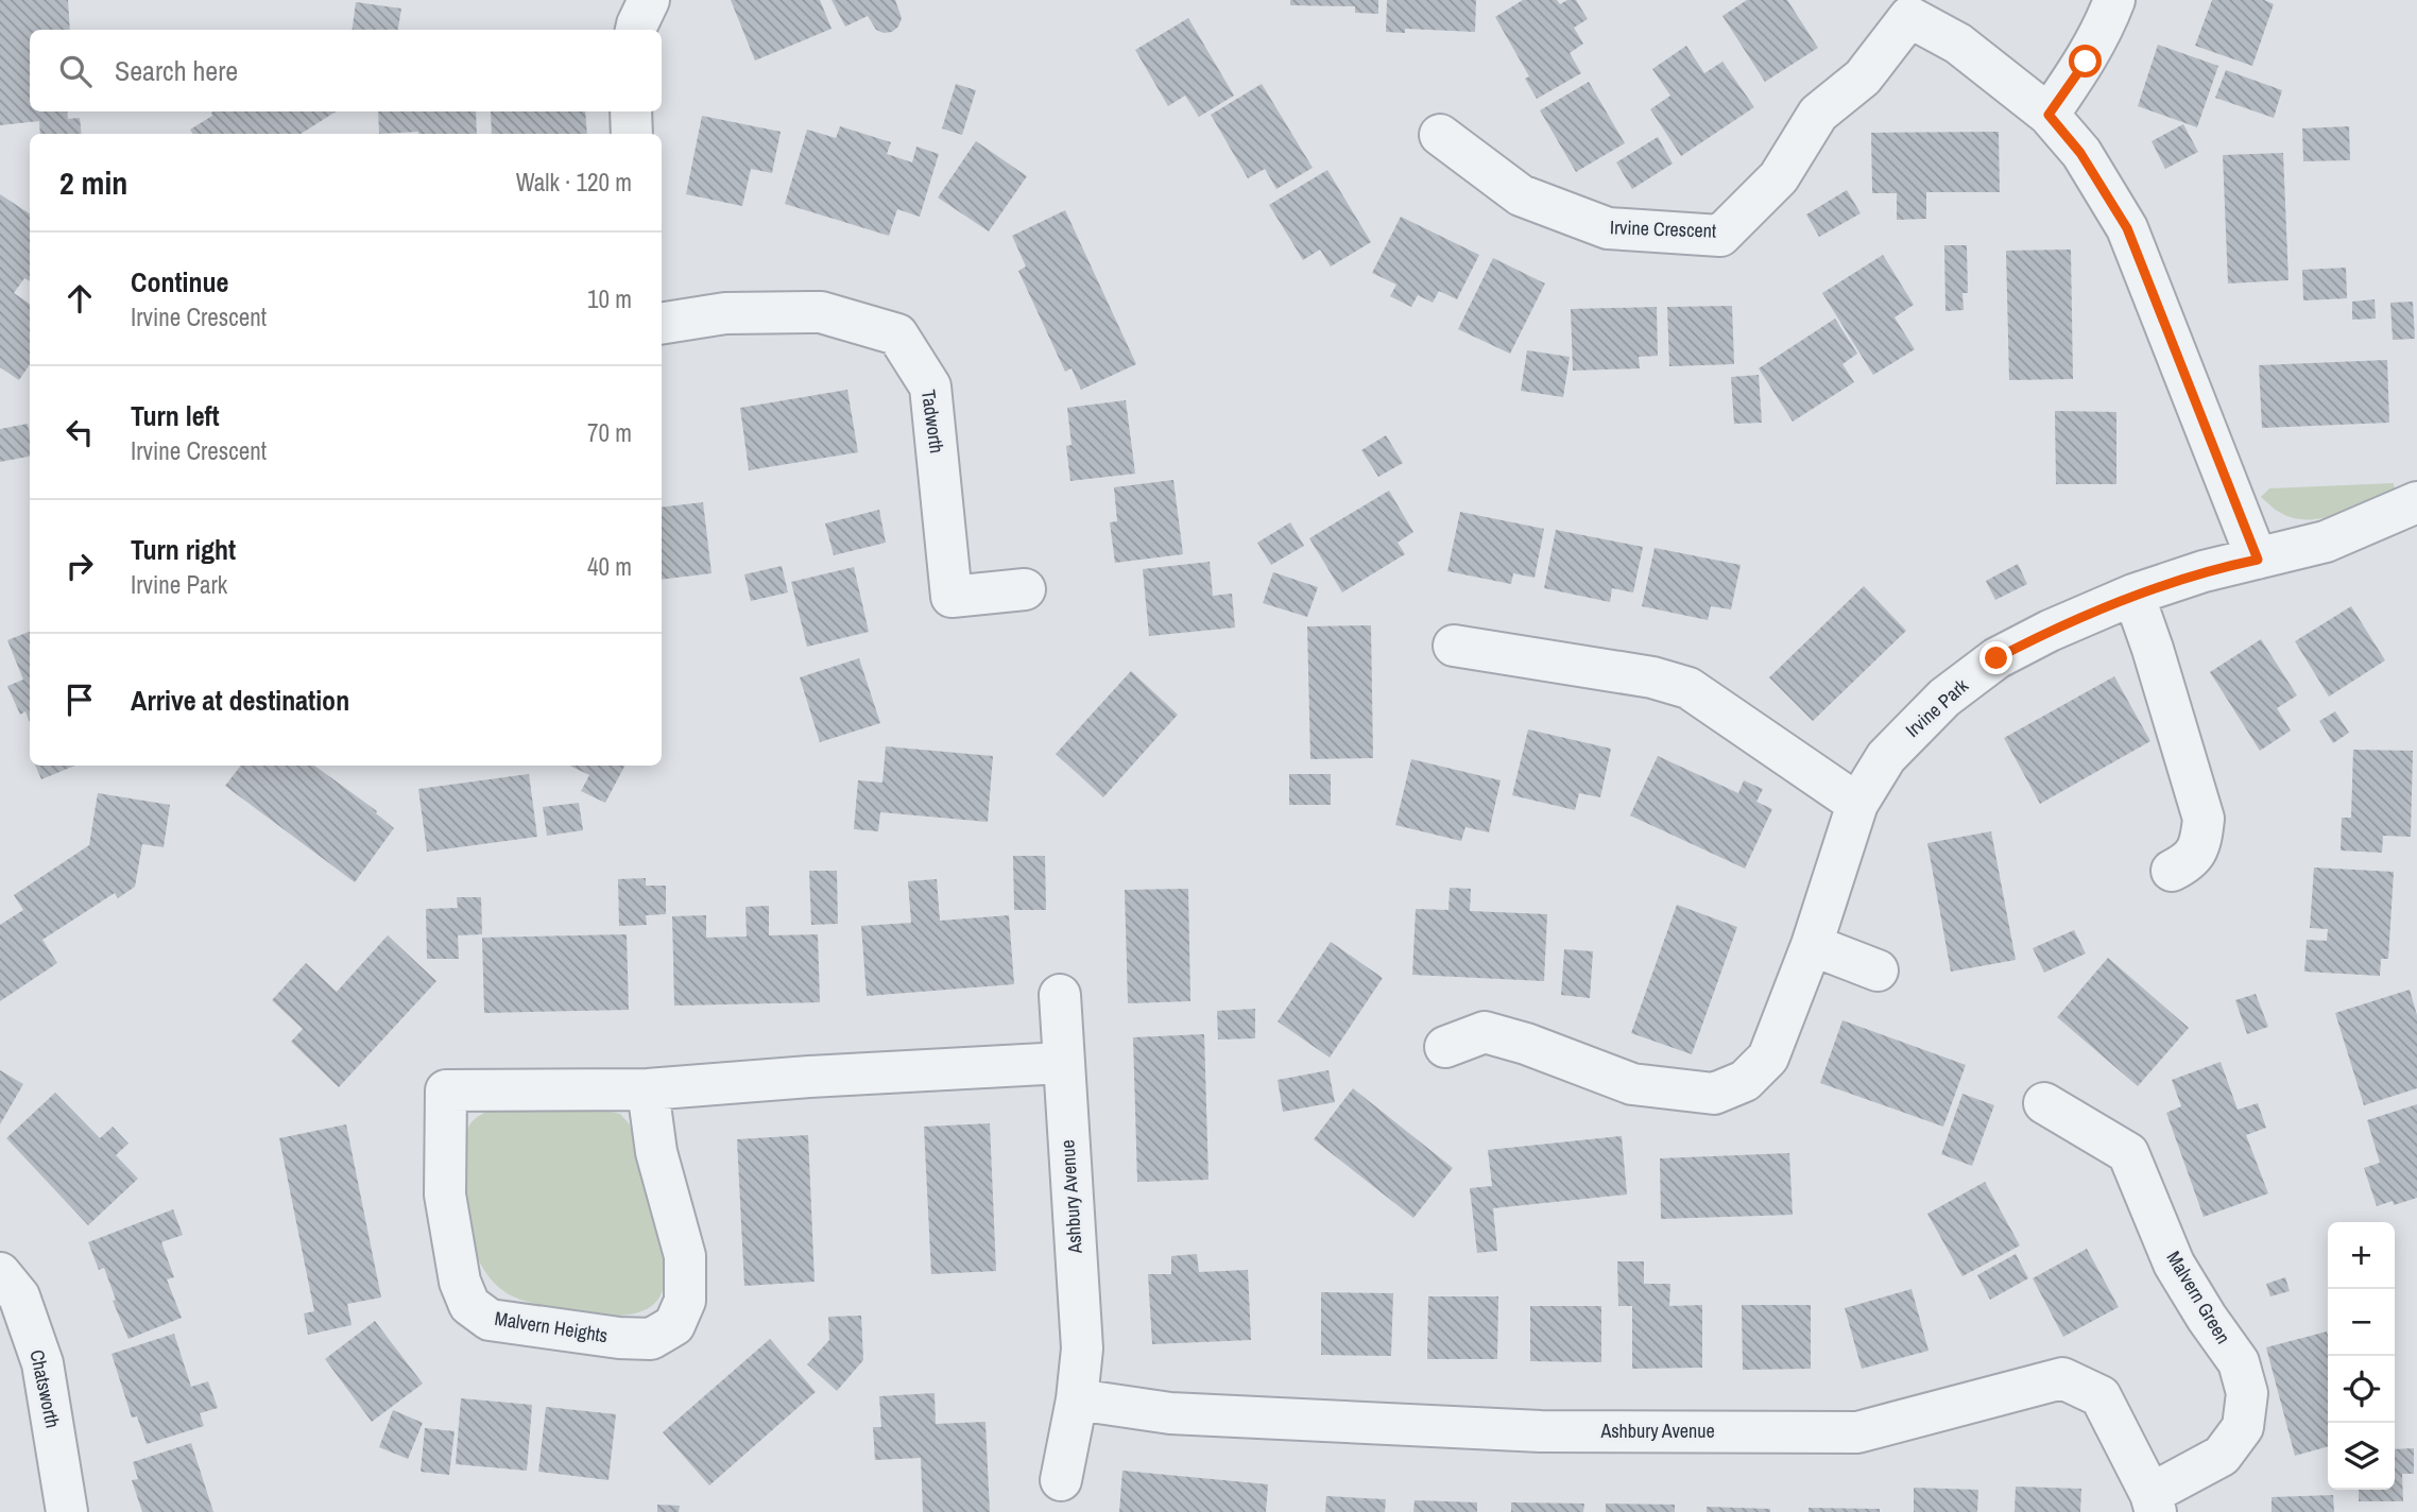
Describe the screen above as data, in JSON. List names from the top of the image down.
{
  "streets": {
    "street": [
      "Irvine Crescent",
      "Tadworth",
      "Irvine Park",
      "Ashbury Avenue",
      "Malvern Green",
      "Malvern Heights",
      "Chatsworth"
    ]
  },
  "crossings": [
    ["Irvine Crescent", "Irvine Park"],
    ["Ashbury Avenue", "Malvern Green"],
    ["Ashbury Avenue", "Malvern Heights"]
  ],
  "page": {
    "search": "Search here",
    "heading": ["2 min", "Walk · 120 m"],
    "list": [
      ["Continue", "Irvine Crescent", "10 m"],
      ["Turn left", "Irvine Crescent", "70 m"],
      ["Turn right", "Irvine Park", "40 m"],
      "Arrive at destination"
    ],
    "map_buttons": ["+", "−"]
  }
}
